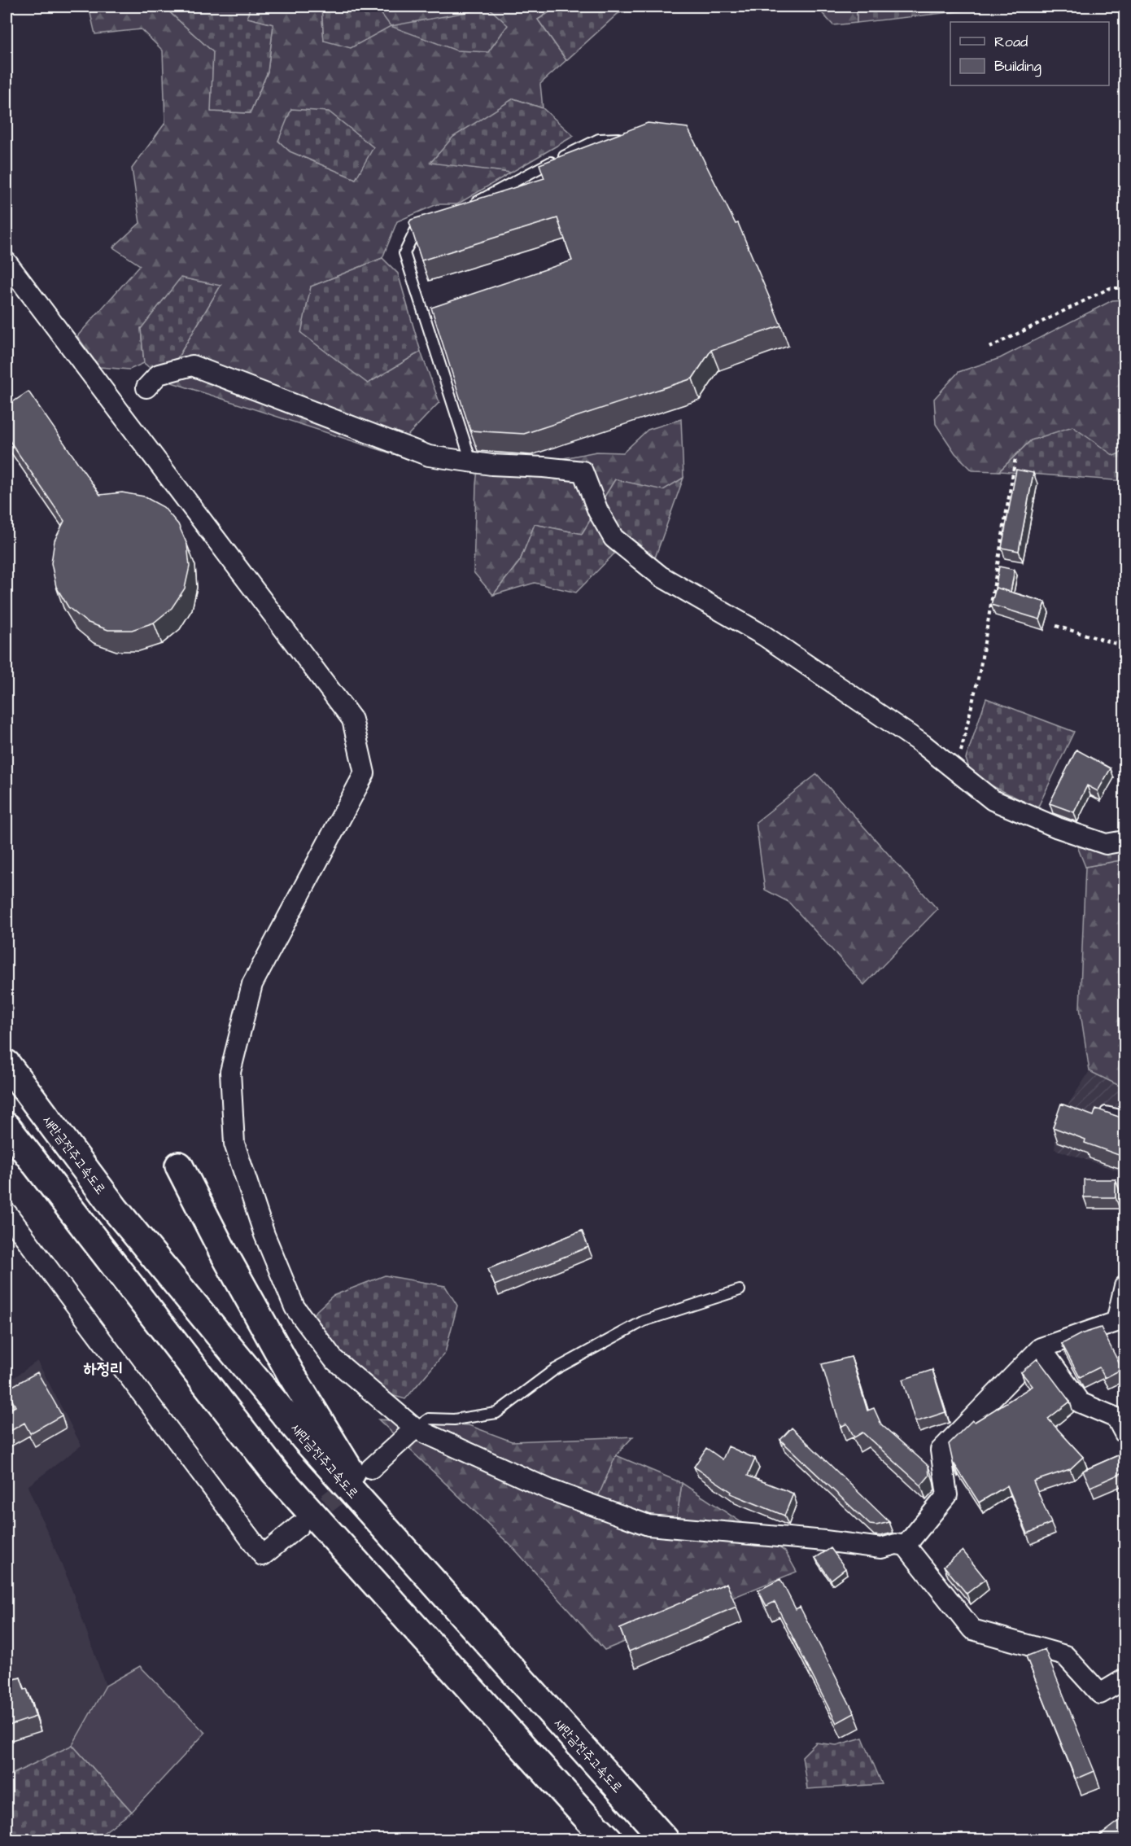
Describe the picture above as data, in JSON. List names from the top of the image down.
{
  "streets": {
    "highway": ["새만금전주고속도로"]
  },
  "districts": ["하정리"],
  "legend": ["Road", "Building"]
}
